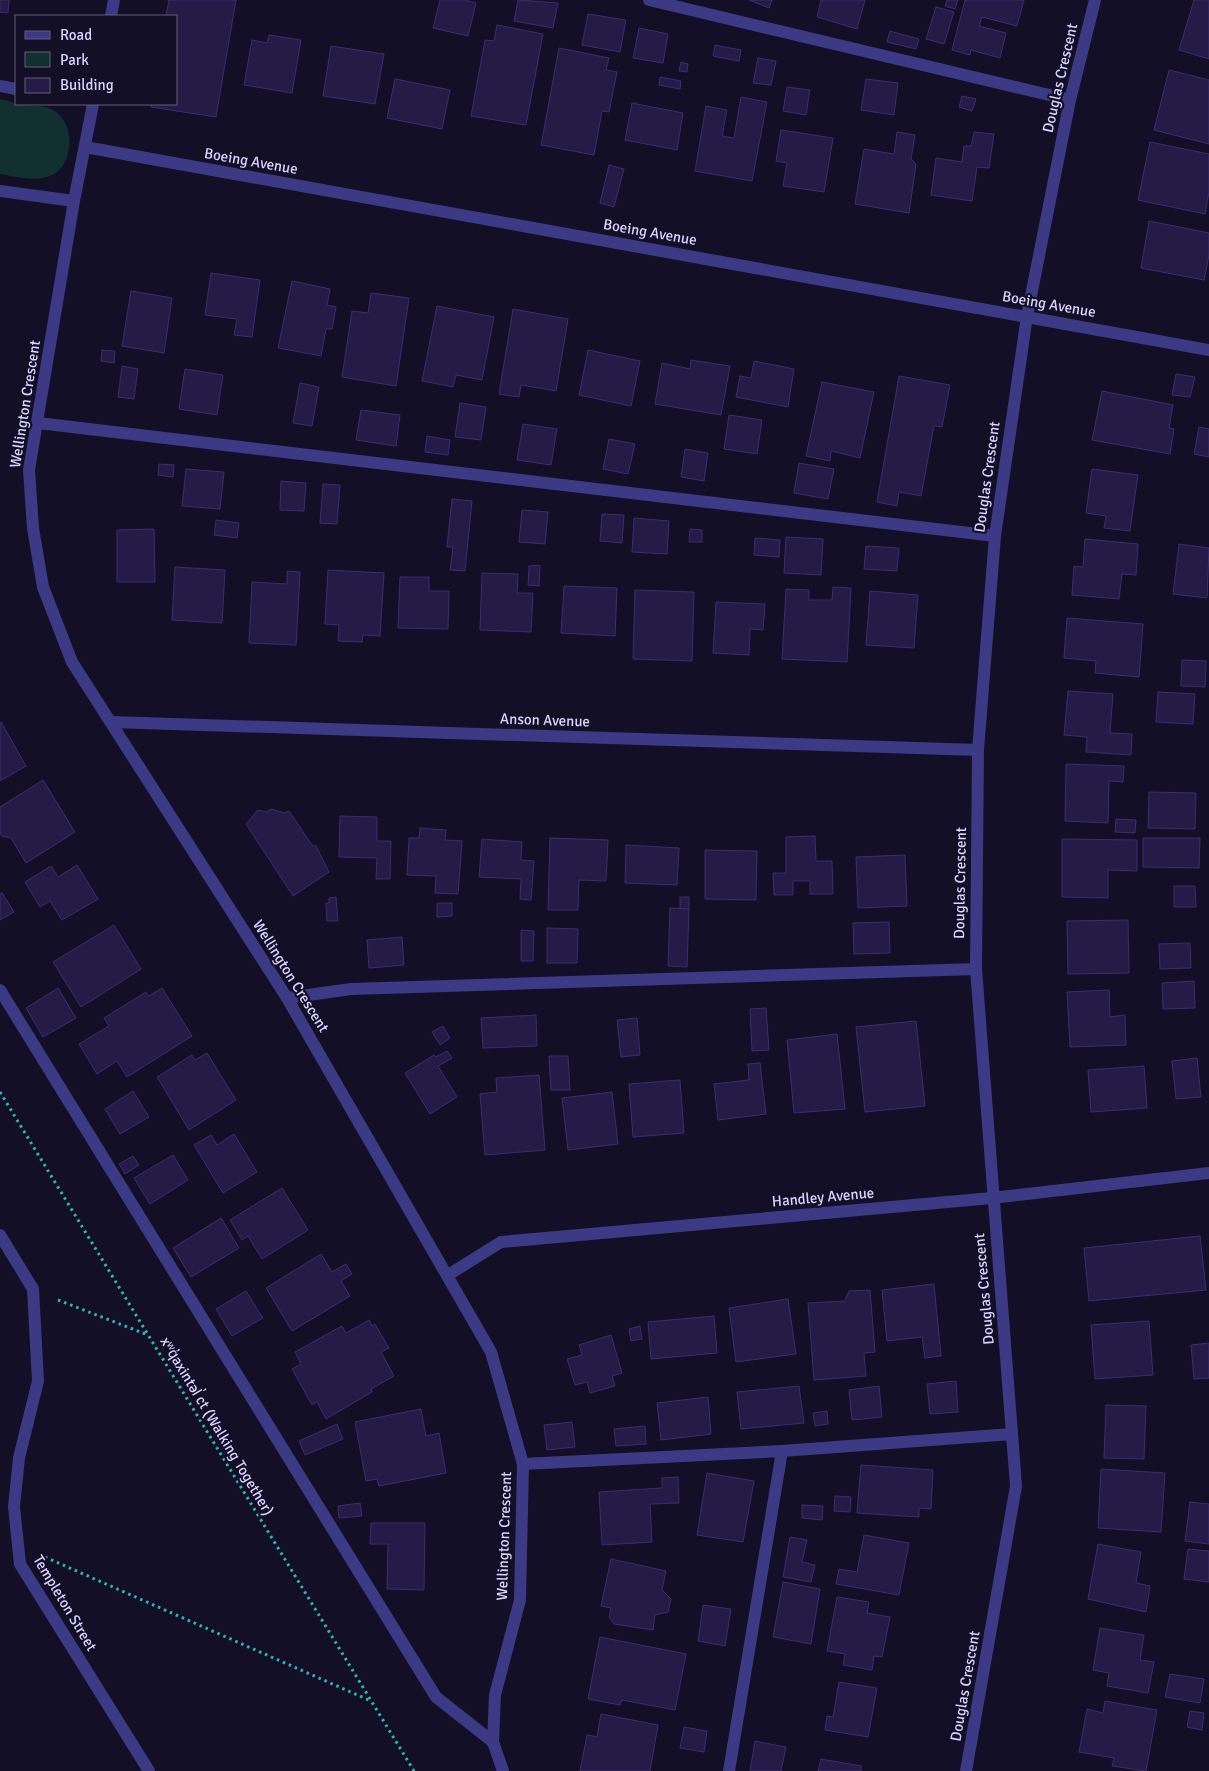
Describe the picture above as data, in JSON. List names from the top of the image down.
{
  "streets": {
    "street": [
      "Douglas Crescent",
      "Boeing Avenue",
      "Wellington Crescent",
      "Anson Avenue",
      "Handley Avenue",
      "Templeton Street"
    ],
    "path": ["xʷq̓axintəl̕ ct (Walking Together)"]
  },
  "crossings": [
    ["Douglas Crescent", "Boeing Avenue"],
    ["Douglas Crescent", "Anson Avenue"],
    ["Douglas Crescent", "Handley Avenue"],
    ["Boeing Avenue", "Wellington Crescent"],
    ["Wellington Crescent", "Anson Avenue"],
    ["Wellington Crescent", "Handley Avenue"]
  ],
  "legend": ["Road", "Park", "Building"]
}
